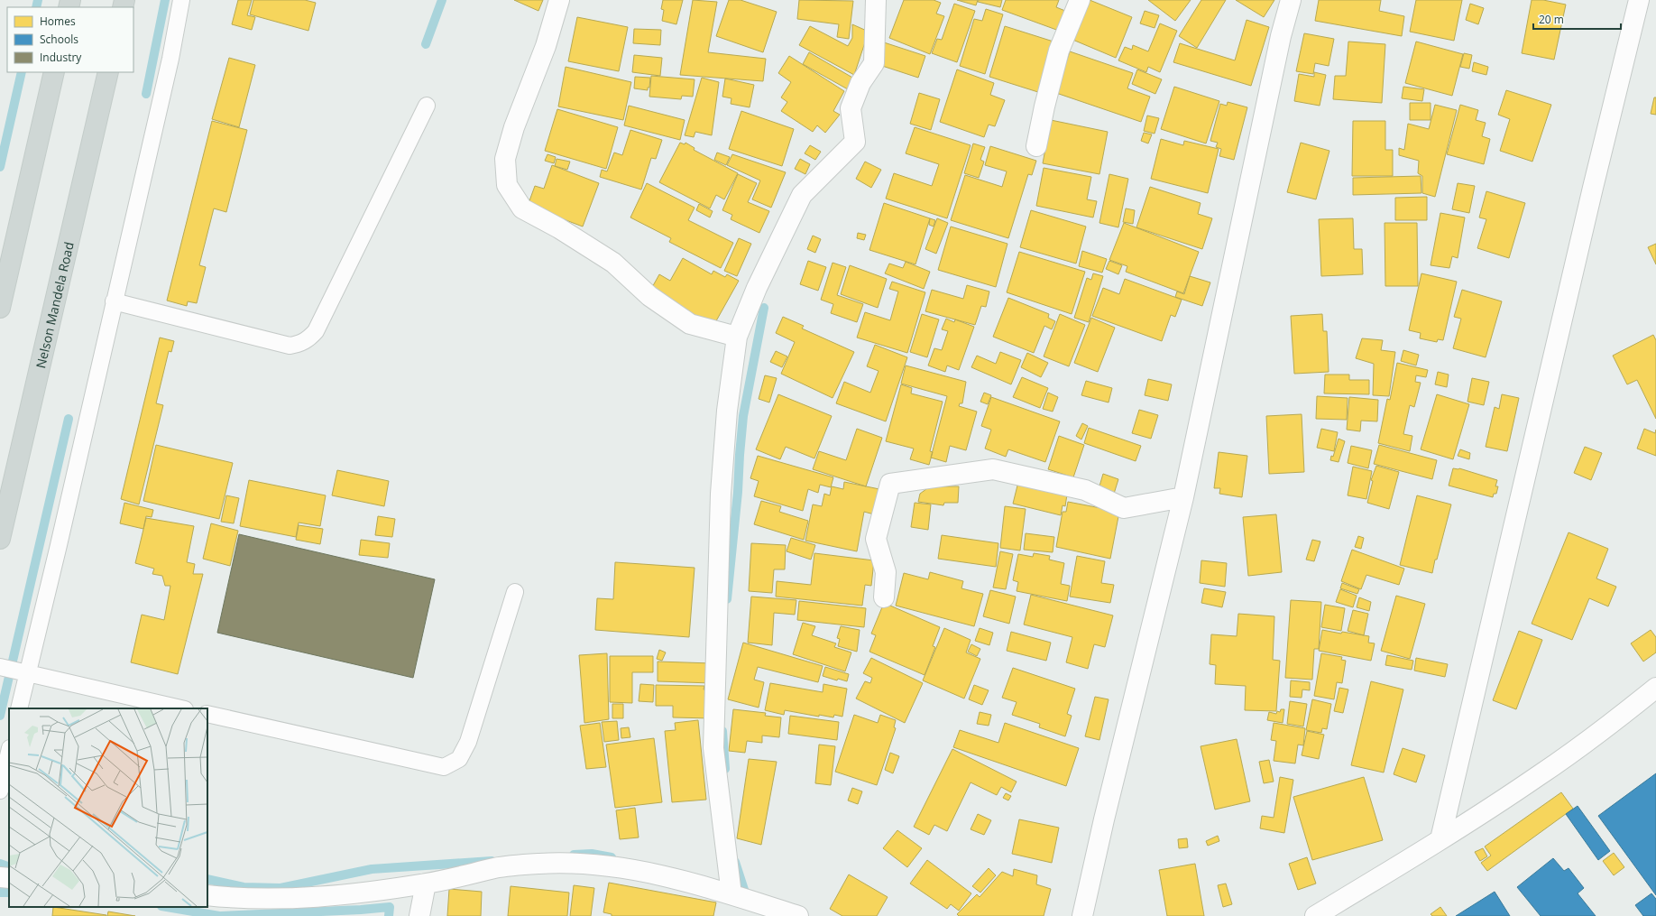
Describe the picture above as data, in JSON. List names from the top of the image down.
{
  "streets": {
    "main road": ["Nelson Mandela Road"]
  },
  "legend": ["Homes", "Schools", "Industry"],
  "scale_bar": "20 m"
}
